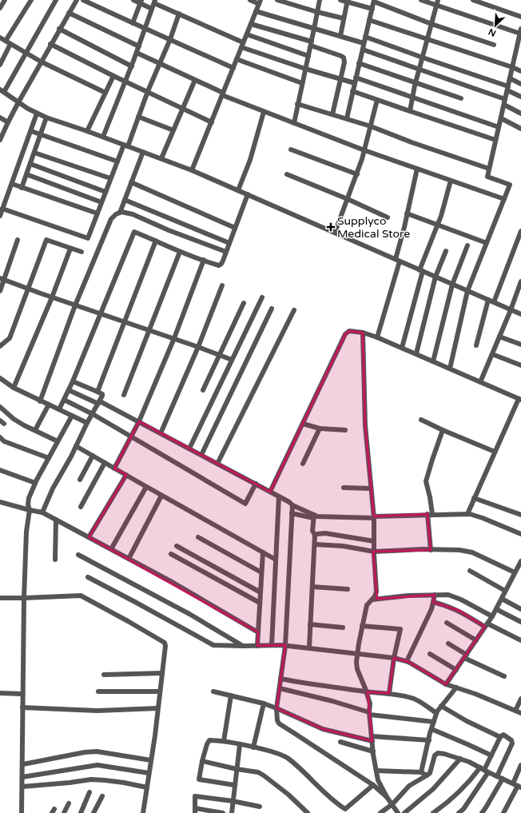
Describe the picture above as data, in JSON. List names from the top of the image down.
{
  "places": {
    "health": ["Supplyco Medical Store"]
  },
  "north": "bottom left"
}
